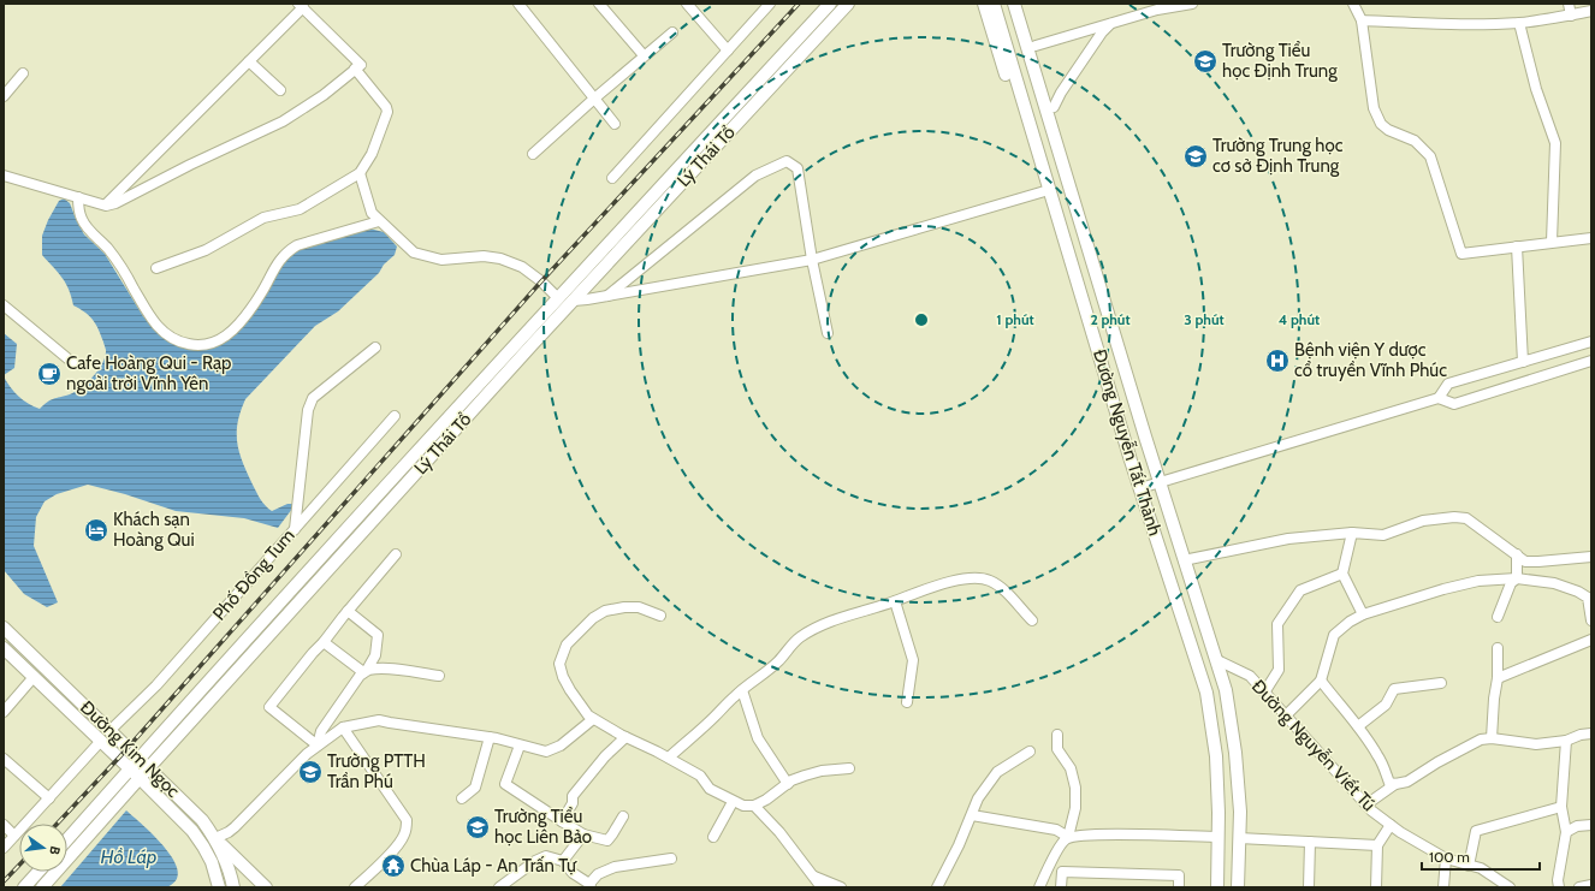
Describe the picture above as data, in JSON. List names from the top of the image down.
{
  "streets": {
    "main road": ["Lý Thái Tổ", "Đường Nguyễn Tất Thành", "Đường Kim Ngọc"],
    "street": ["Phố Đồng Tum", "Đường Nguyễn Viết Tú"]
  },
  "crossings": [
    ["Lý Thái Tổ", "Đường Kim Ngọc"],
    ["Đường Nguyễn Tất Thành", "Đường Nguyễn Viết Tú"],
    ["Phố Đồng Tum", "Đường Kim Ngọc"]
  ],
  "water": ["Hồ Láp"],
  "places": {
    "school or university": [
      "Trường Tiểu học Định Trung",
      "Trường Trung học cơ sở Định Trung",
      "Trường PTTH Trần Phú",
      "Trường Tiểu học Liên Bảo"
    ],
    "hospital": ["Bệnh viện Y dược cổ truyền Vĩnh Phúc"],
    "cafe": ["Cafe Hoàng Qui - Rạp ngoài trời Vĩnh Yên"],
    "hotel": ["Khách sạn Hoàng Qui"],
    "temple": ["Chùa Láp - An Trấn Tự"]
  },
  "scale_bar": "100 m",
  "north": "right",
  "rings": [
    "1 phút",
    "2 phút",
    "3 phút",
    "4 phút"
  ]
}
